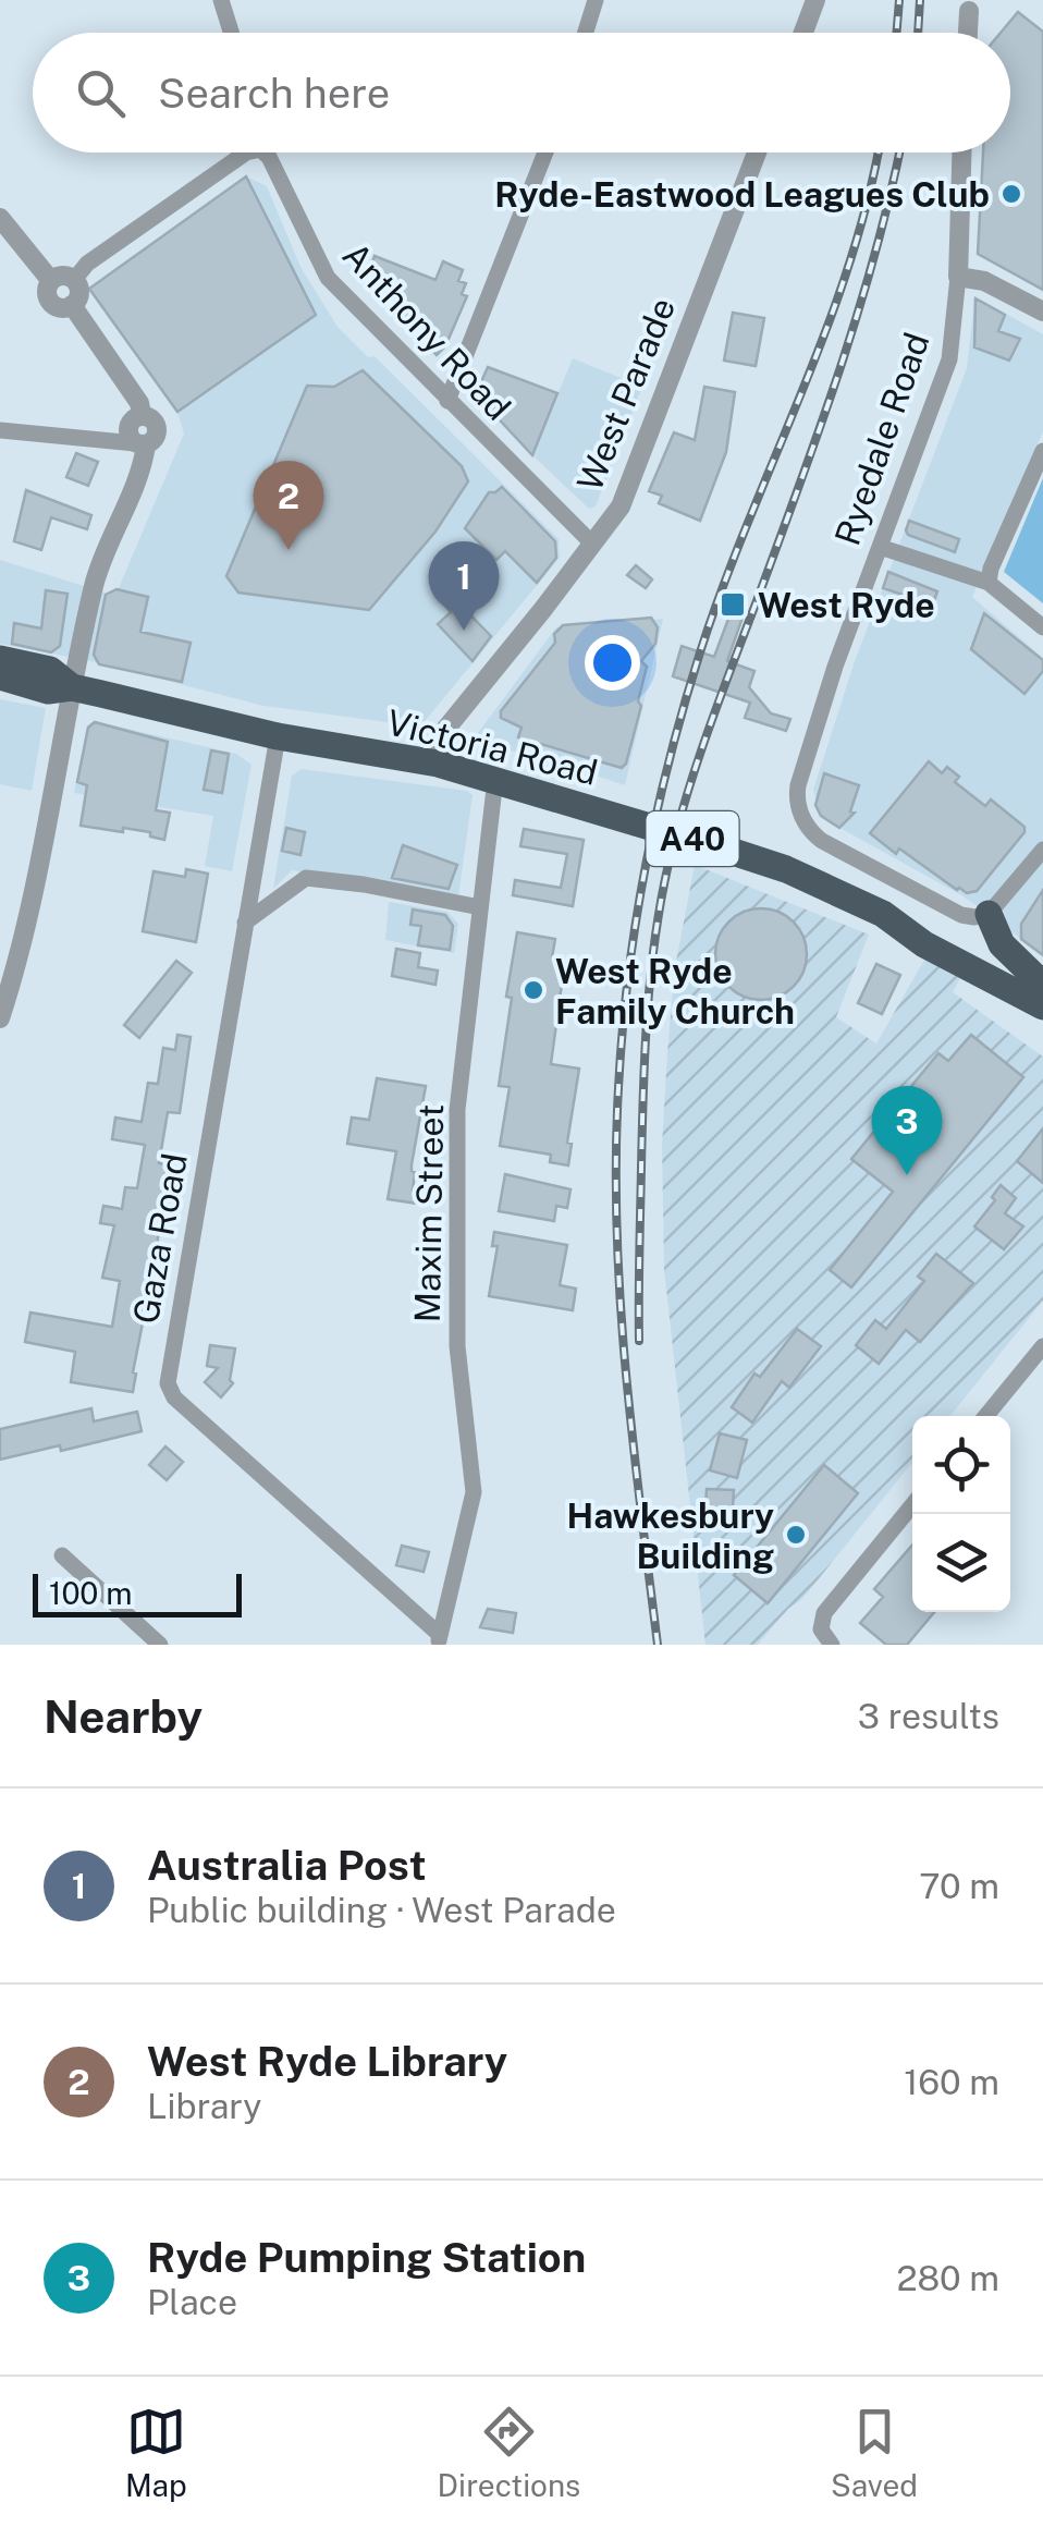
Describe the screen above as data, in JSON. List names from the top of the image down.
{
  "streets": {
    "highway": ["Victoria Road", "A40"],
    "street": [
      "Anthony Road",
      "West Parade",
      "Ryedale Road",
      "Maxim Street",
      "Gaza Road"
    ]
  },
  "crossings": [
    ["Anthony Road", "West Parade"],
    ["West Parade", "Victoria Road"],
    ["Victoria Road", "Maxim Street"],
    ["Victoria Road", "Gaza Road"],
    ["Maxim Street", "Gaza Road"]
  ],
  "places": {
    "other": ["Ryde-Eastwood Leagues Club", "West Ryde Family Church", "Hawkesbury Building"],
    "transit": ["West Ryde"]
  },
  "scale_bar": "100 m",
  "page": {
    "search": "Search here",
    "pins": ["2", "1", "3"],
    "scale": "100 m",
    "heading": ["Nearby", "3 results"],
    "list": [
      {
        "mark": "1",
        "name": "Australia Post",
        "note": "Public building · West Parade",
        "value": "70 m"
      },
      {
        "mark": "2",
        "name": "West Ryde Library",
        "note": "Library",
        "value": "160 m"
      },
      {
        "mark": "3",
        "name": "Ryde Pumping Station",
        "note": "Place",
        "value": "280 m"
      }
    ],
    "nav": ["Map", "Directions", "Saved"]
  }
}
